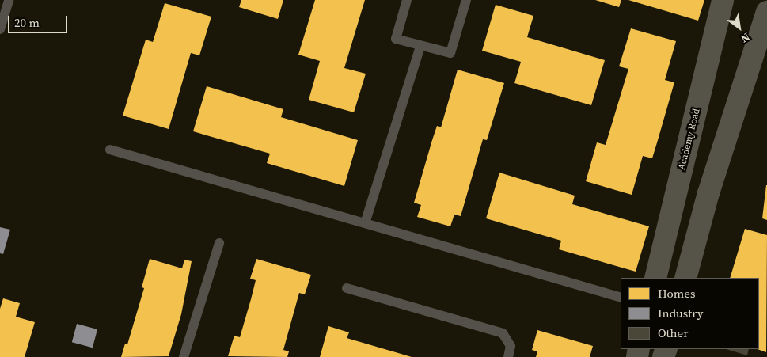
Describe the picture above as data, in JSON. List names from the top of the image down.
{
  "streets": {
    "main road": ["Academy Road"]
  },
  "legend": ["Homes", "Industry", "Other"],
  "scale_bar": "20 m",
  "north": "bottom right"
}
